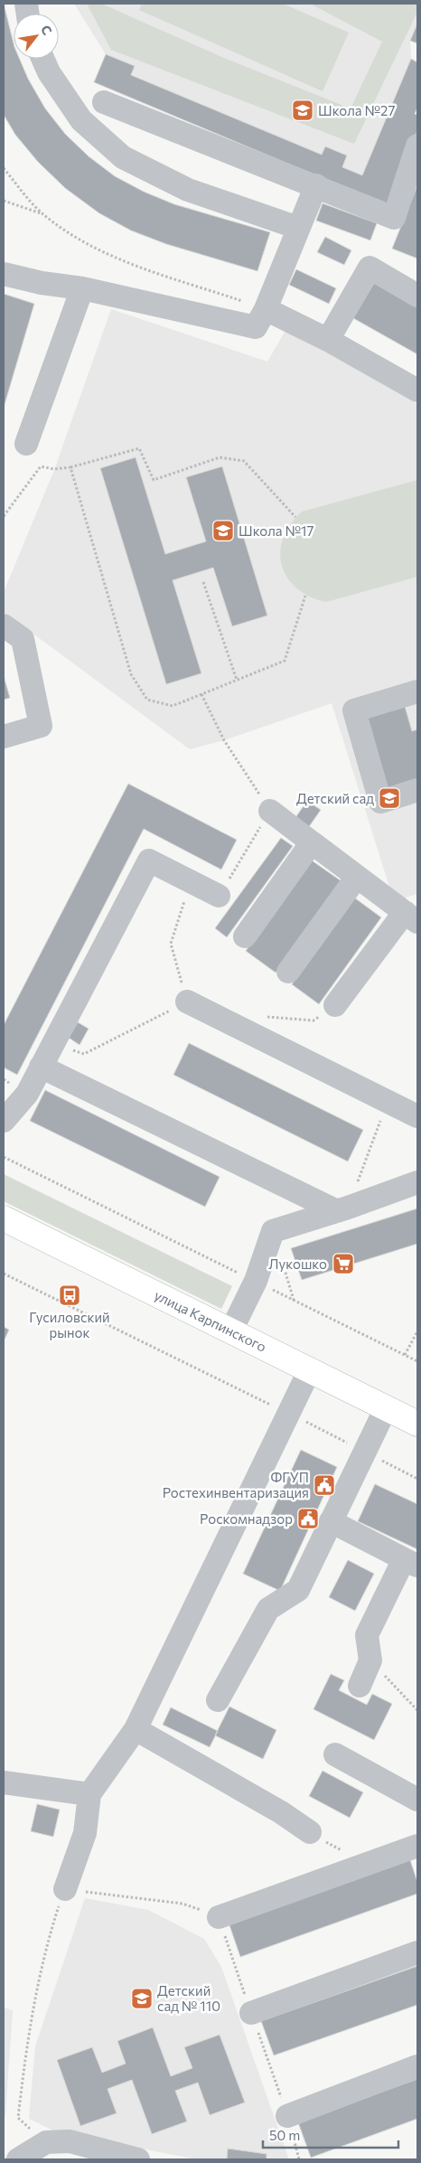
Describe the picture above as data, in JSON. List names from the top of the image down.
{
  "streets": {
    "main road": ["улица Карпинского"]
  },
  "places": {
    "school or university": [
      "Школа №27",
      "Школа №17",
      "Детский сад",
      "Детский сад № 110"
    ],
    "supermarket": ["Лукошко"],
    "bus stop": ["Гусиловский рынок"],
    "public building": ["ФГУП Ростехинвентаризация", "Роскомнадзор"]
  },
  "scale_bar": "50 m",
  "north": "top right"
}
